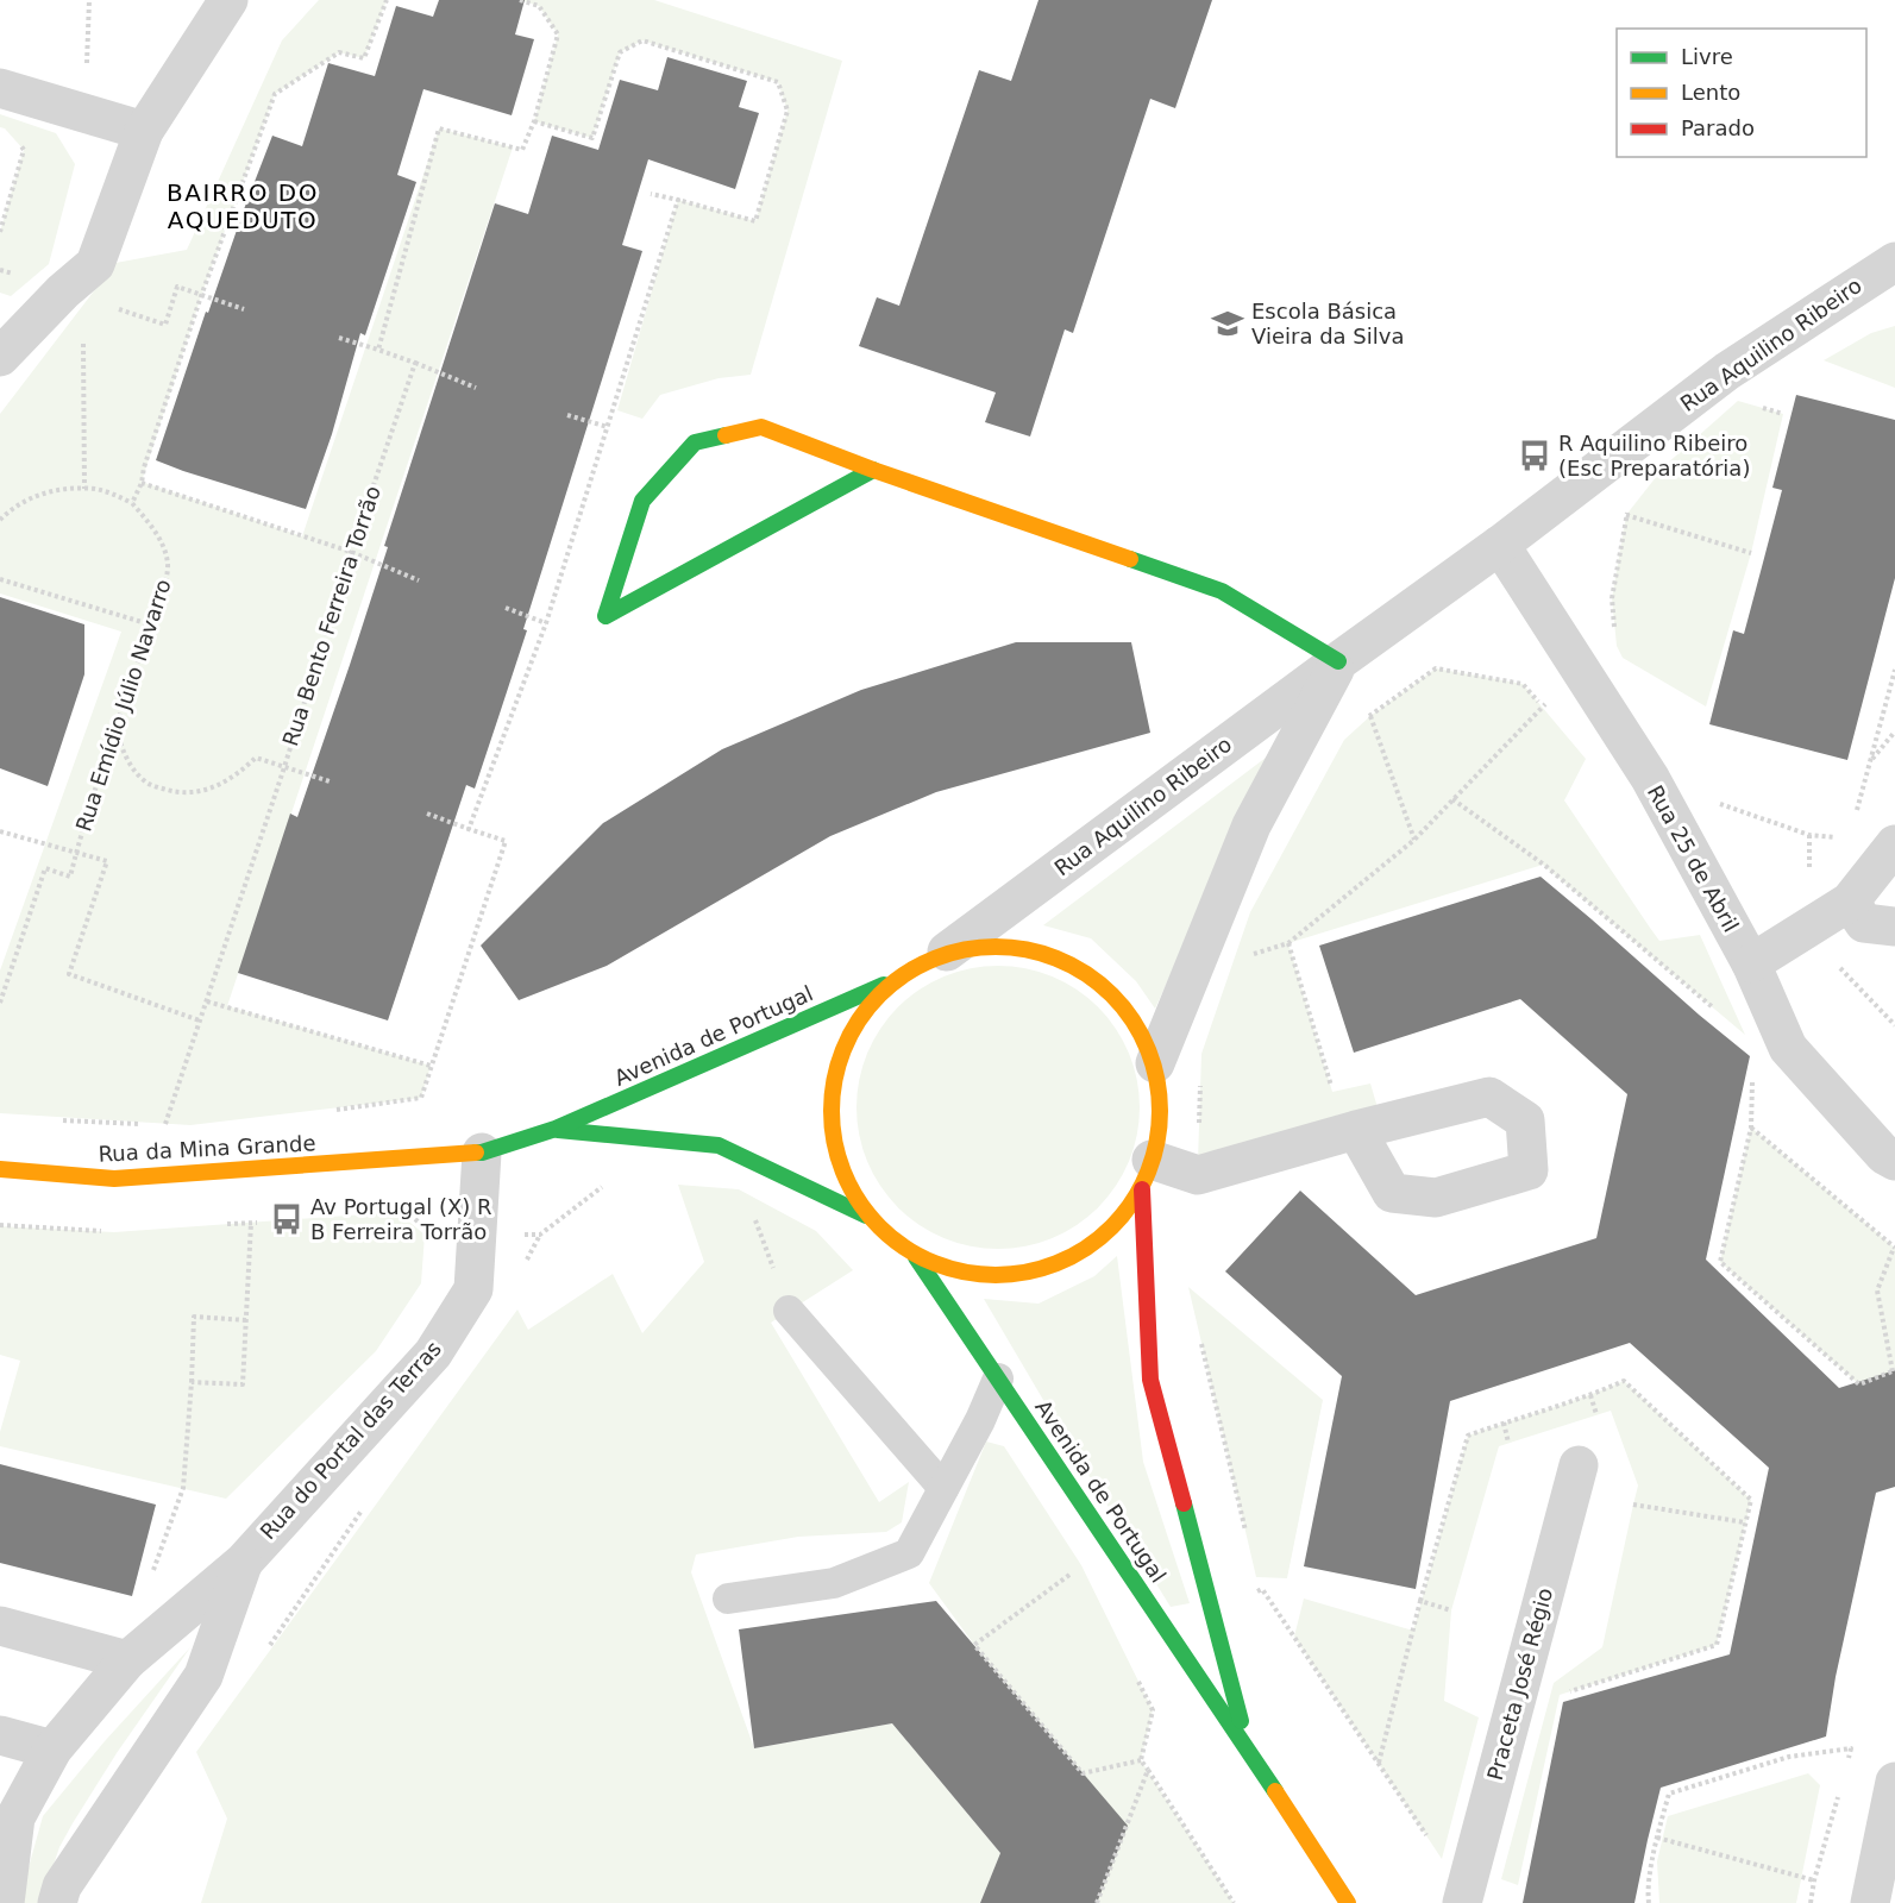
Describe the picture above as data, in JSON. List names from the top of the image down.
{
  "streets": {
    "street": [
      "Rua Aquilino Ribeiro",
      "Rua 25 de Abril",
      "Avenida de Portugal",
      "Rua da Mina Grande",
      "Rua do Portal das Terras",
      "Praceta José Régio"
    ],
    "path": ["Rua Bento Ferreira Torrão", "Rua Emídio Júlio Navarro"]
  },
  "crossings": [
    ["Rua Aquilino Ribeiro", "Rua 25 de Abril"],
    ["Rua Aquilino Ribeiro", "Avenida de Portugal"],
    ["Avenida de Portugal", "Rua da Mina Grande"],
    ["Avenida de Portugal", "Rua do Portal das Terras"]
  ],
  "districts": ["BAIRRO DO AQUEDUTO"],
  "places": {
    "school or university": ["Escola Básica Vieira da Silva"],
    "bus stop": ["R Aquilino Ribeiro (Esc Preparatória)", "Av Portugal (X) R B Ferreira Torrão"]
  },
  "legend": ["Livre", "Lento", "Parado"]
}
